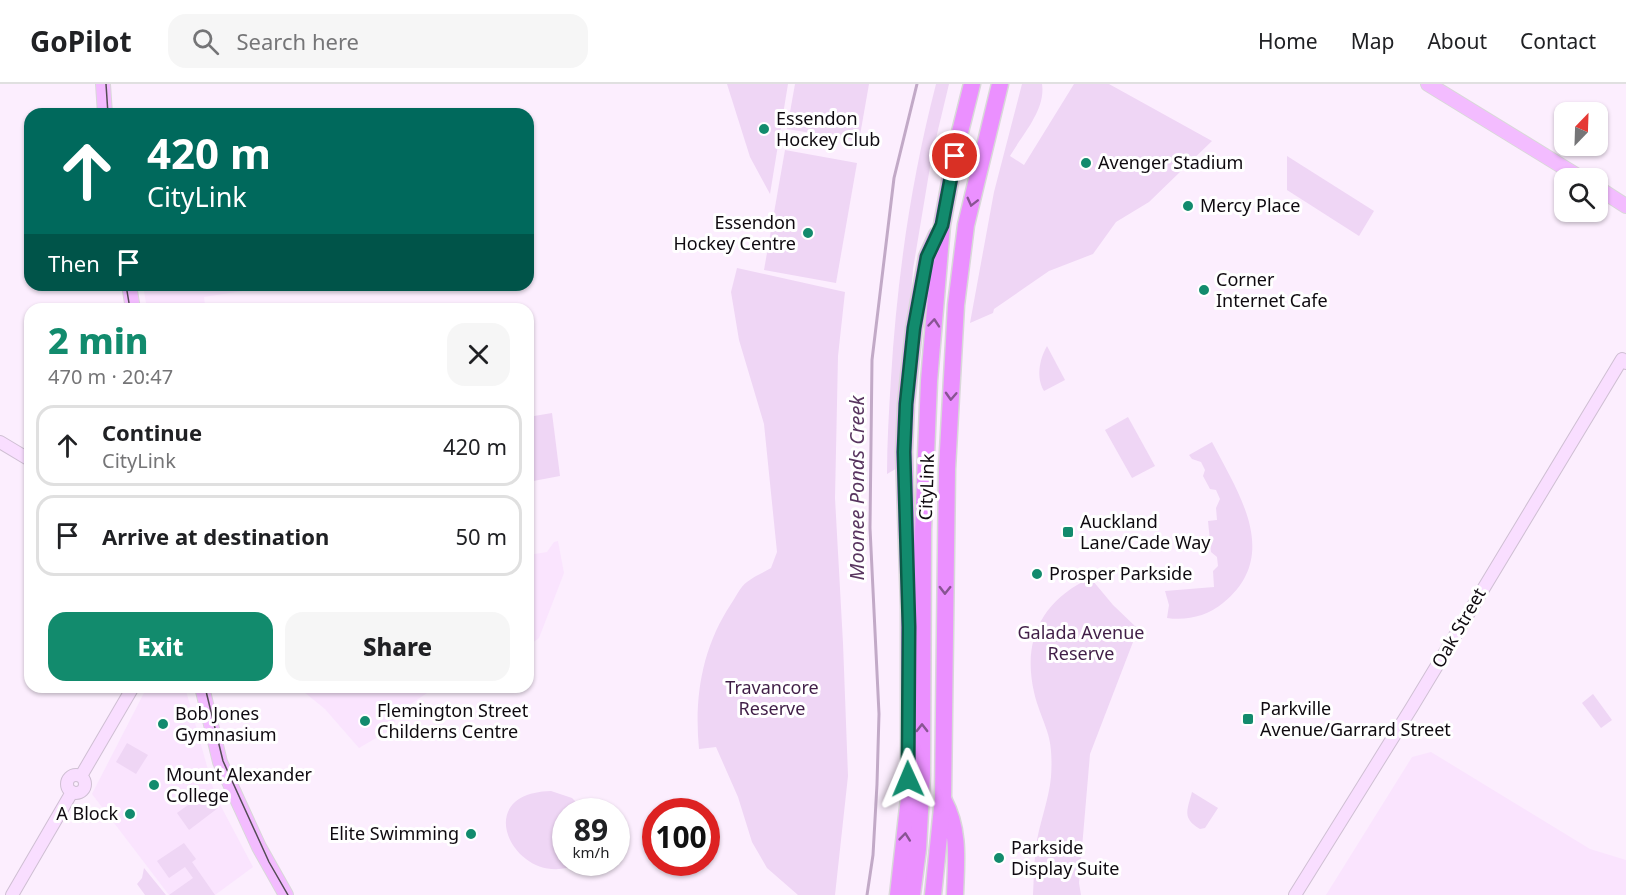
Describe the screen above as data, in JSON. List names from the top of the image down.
{
  "streets": {
    "highway": ["CityLink"],
    "street": ["Oak Street"]
  },
  "water": ["Moonee Ponds Creek"],
  "parks": ["Galada Avenue Reserve", "Travancore Reserve"],
  "places": {
    "other": [
      "Essendon Hockey Club",
      "Avenger Stadium",
      "Mercy Place",
      "Essendon Hockey Centre",
      "Corner Internet Cafe",
      "Prosper Parkside",
      "Flemington Street Childerns Centre",
      "Bob Jones Gymnasium",
      "Mount Alexander College",
      "A Block",
      "Elite Swimming",
      "Parkside Display Suite"
    ],
    "transit": ["Auckland Lane/Cade Way", "Parkville Avenue/Garrard Street"]
  },
  "north": "top right",
  "page": {
    "header": "GoPilot",
    "search": "Search here",
    "nav": [
      "Home",
      "Map",
      "About",
      "Contact"
    ],
    "turn": ["420 m", "CityLink"],
    "then": "Then",
    "heading": ["2 min", "470 m · 20:47"],
    "list": [
      {
        "name": "Continue",
        "note": "CityLink",
        "value": "420 m"
      },
      {
        "name": "Arrive at destination",
        "value": "50 m"
      }
    ],
    "buttons": ["Exit", "Share"],
    "speed": "89 km/h",
    "limit": "100"
  }
}
